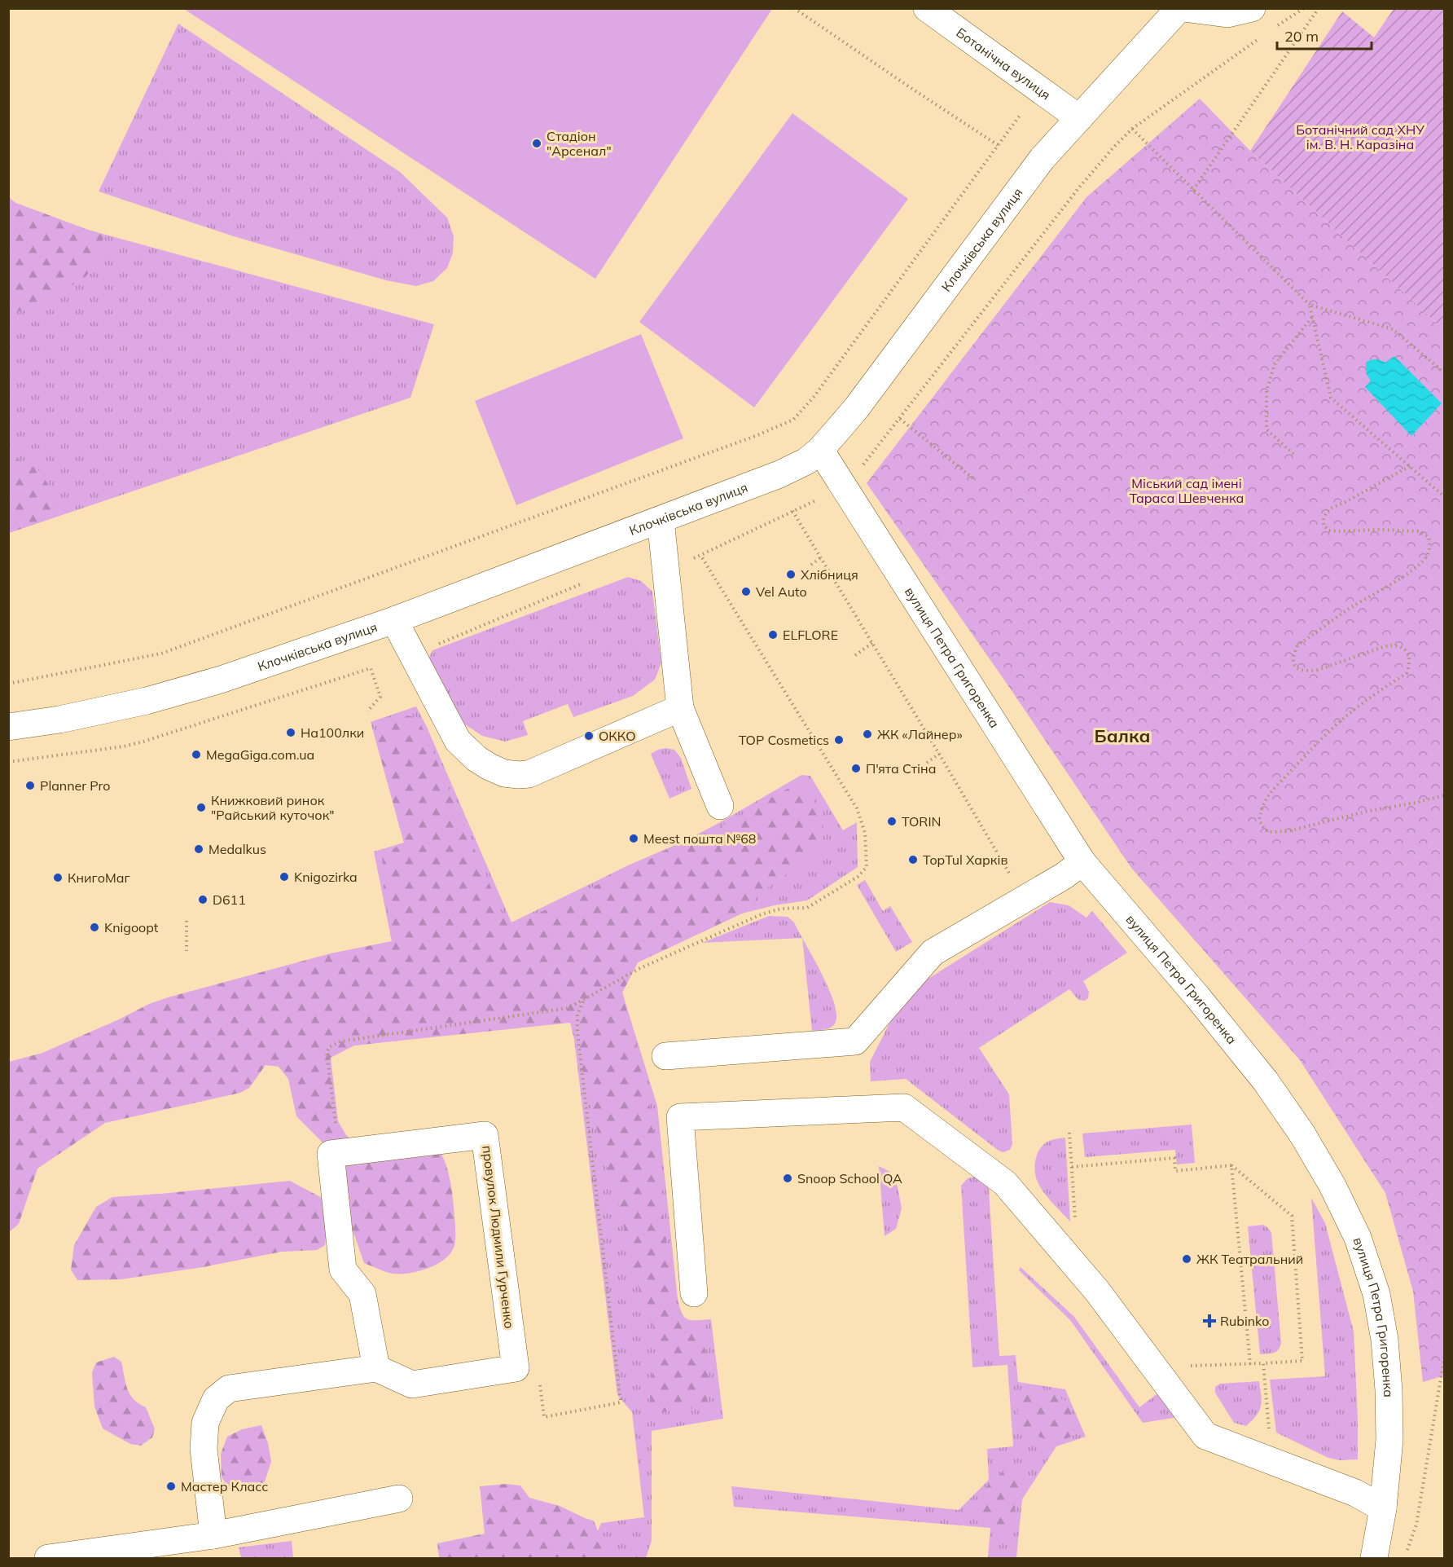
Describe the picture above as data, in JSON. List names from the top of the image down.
{
  "streets": {
    "street": [
      "Ботанічна вулиця",
      "Клочківська вулиця",
      "вулиця Петра Григоренка",
      "провулок Людмили Гурченко"
    ]
  },
  "crossings": [
    ["Ботанічна вулиця", "Клочківська вулиця"],
    ["Клочківська вулиця", "вулиця Петра Григоренка"]
  ],
  "districts": ["Балка"],
  "parks": ["Ботанічний сад ХНУ ім. В. Н. Каразіна", "Міський сад імені Тараса Шевченка"],
  "places": {
    "other": [
      "Стадіон \"Арсенал\"",
      "Хлібниця",
      "Vel Auto",
      "ELFLORE",
      "На100лки",
      "ЖК «Лайнер»",
      "ОККО",
      "TOP Cosmetics",
      "MegaGiga.com.ua",
      "П'ята Стіна",
      "Planner Pro",
      "Книжковий ринок \"Райський куточок\"",
      "TORIN",
      "Meest пошта №68",
      "Medalkus",
      "TopTul Харків",
      "Knigozirka",
      "КнигоМаг",
      "D611",
      "Knigoopt",
      "Snoop School QA",
      "ЖК Театральний",
      "Мастер Класс"
    ],
    "health": ["Rubinko"]
  },
  "scale_bar": "20 m"
}
